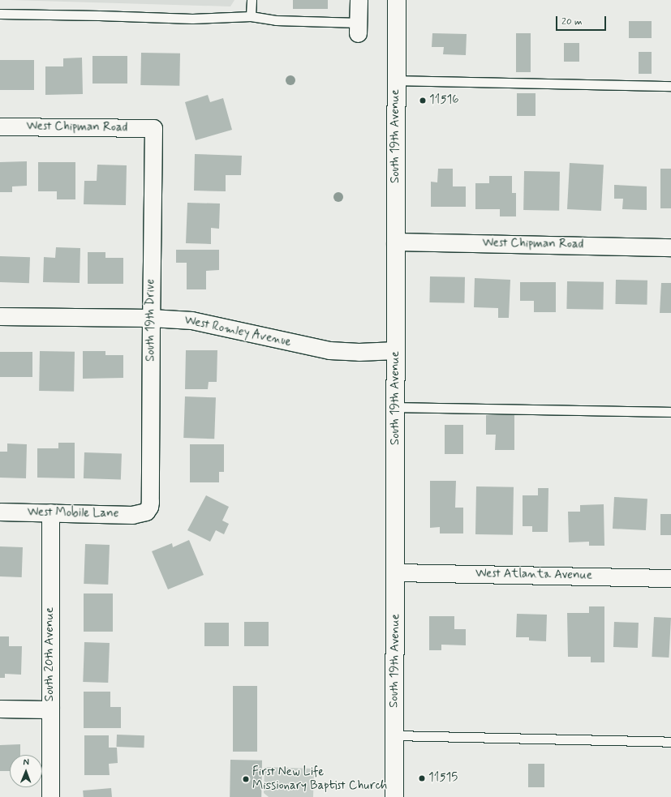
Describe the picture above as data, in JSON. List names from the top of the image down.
{
  "streets": {
    "main road": ["South 19th Avenue"],
    "street": [
      "West Chipman Road",
      "South 19th Drive",
      "West Romley Avenue",
      "West Mobile Lane",
      "West Atlanta Avenue",
      "South 20th Avenue"
    ]
  },
  "crossings": [
    ["West Chipman Road", "South 19th Avenue"],
    ["West Chipman Road", "South 19th Drive"],
    ["South 19th Avenue", "West Romley Avenue"],
    ["South 19th Avenue", "West Atlanta Avenue"],
    ["South 19th Drive", "West Romley Avenue"],
    ["South 19th Drive", "West Mobile Lane"],
    ["West Mobile Lane", "South 20th Avenue"]
  ],
  "places": ["11516", "11515", "First New Life Missionary Baptist Church"],
  "scale_bar": "20 m",
  "north": "top"
}
